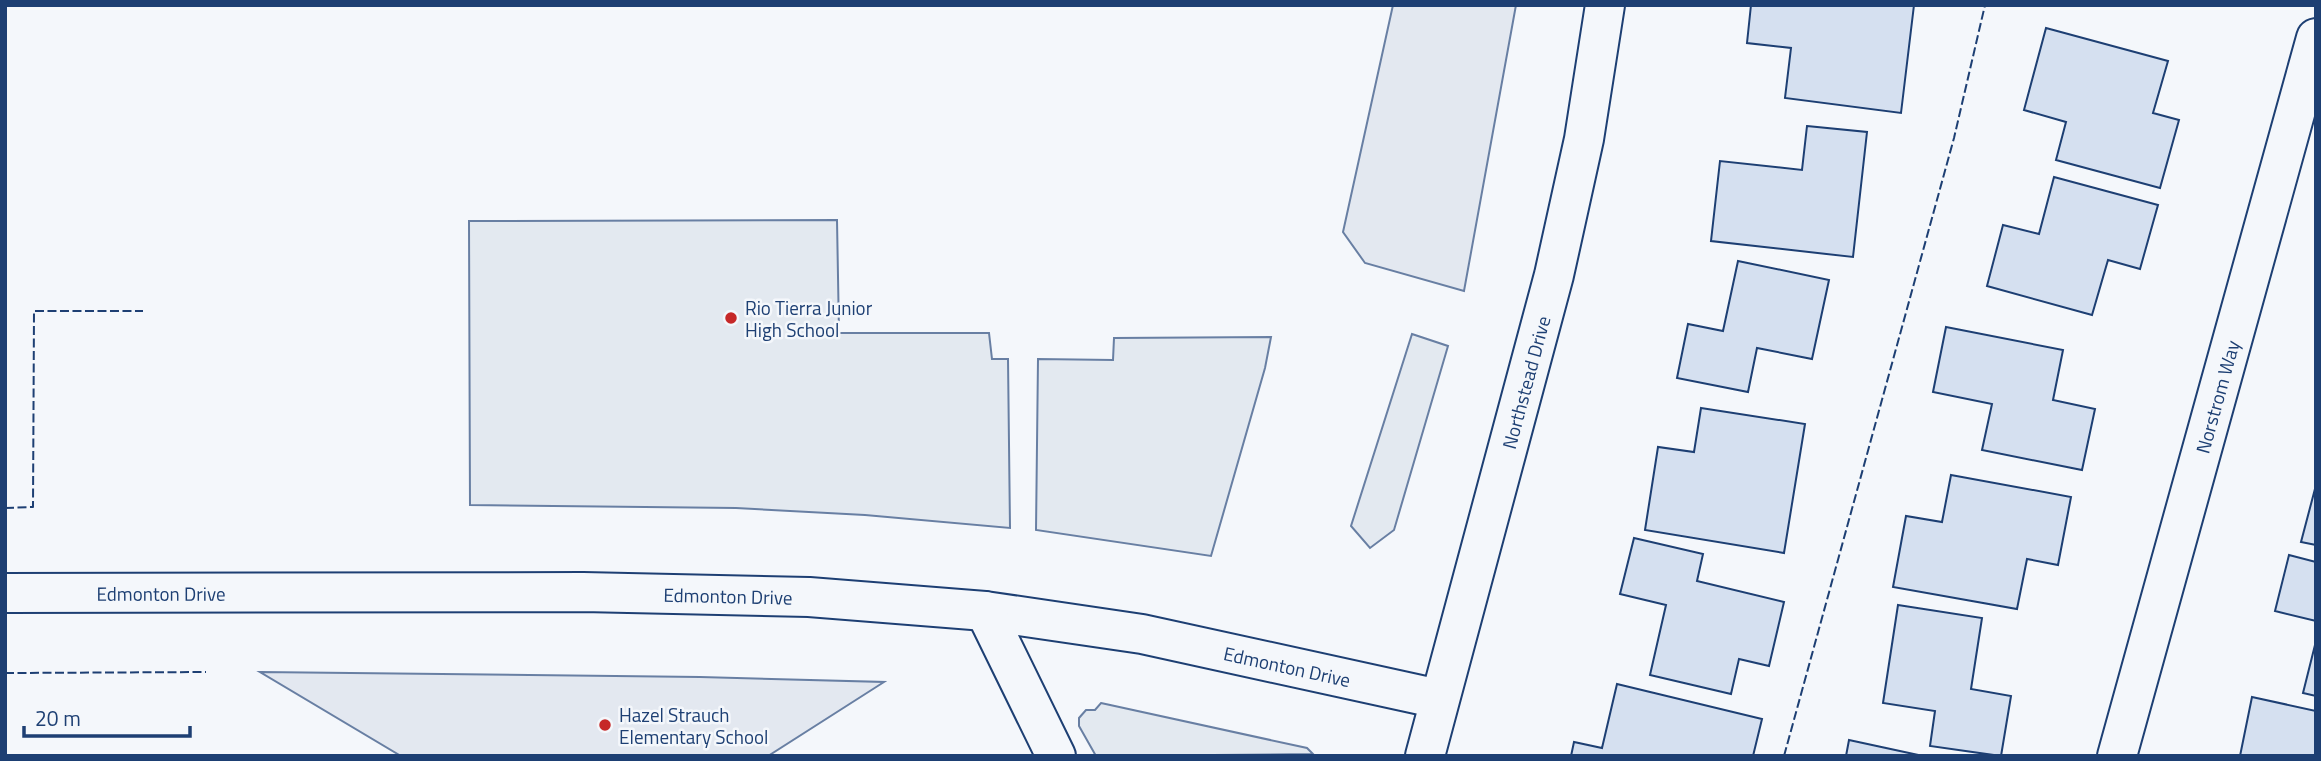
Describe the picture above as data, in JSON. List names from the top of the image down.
{
  "streets": {
    "street": ["Northstead Drive", "Norstrom Way", "Edmonton Drive"]
  },
  "crossings": [
    ["Northstead Drive", "Edmonton Drive"]
  ],
  "places": ["Rio Tierra Junior High School", "Hazel Strauch Elementary School"],
  "scale_bar": "20 m"
}
